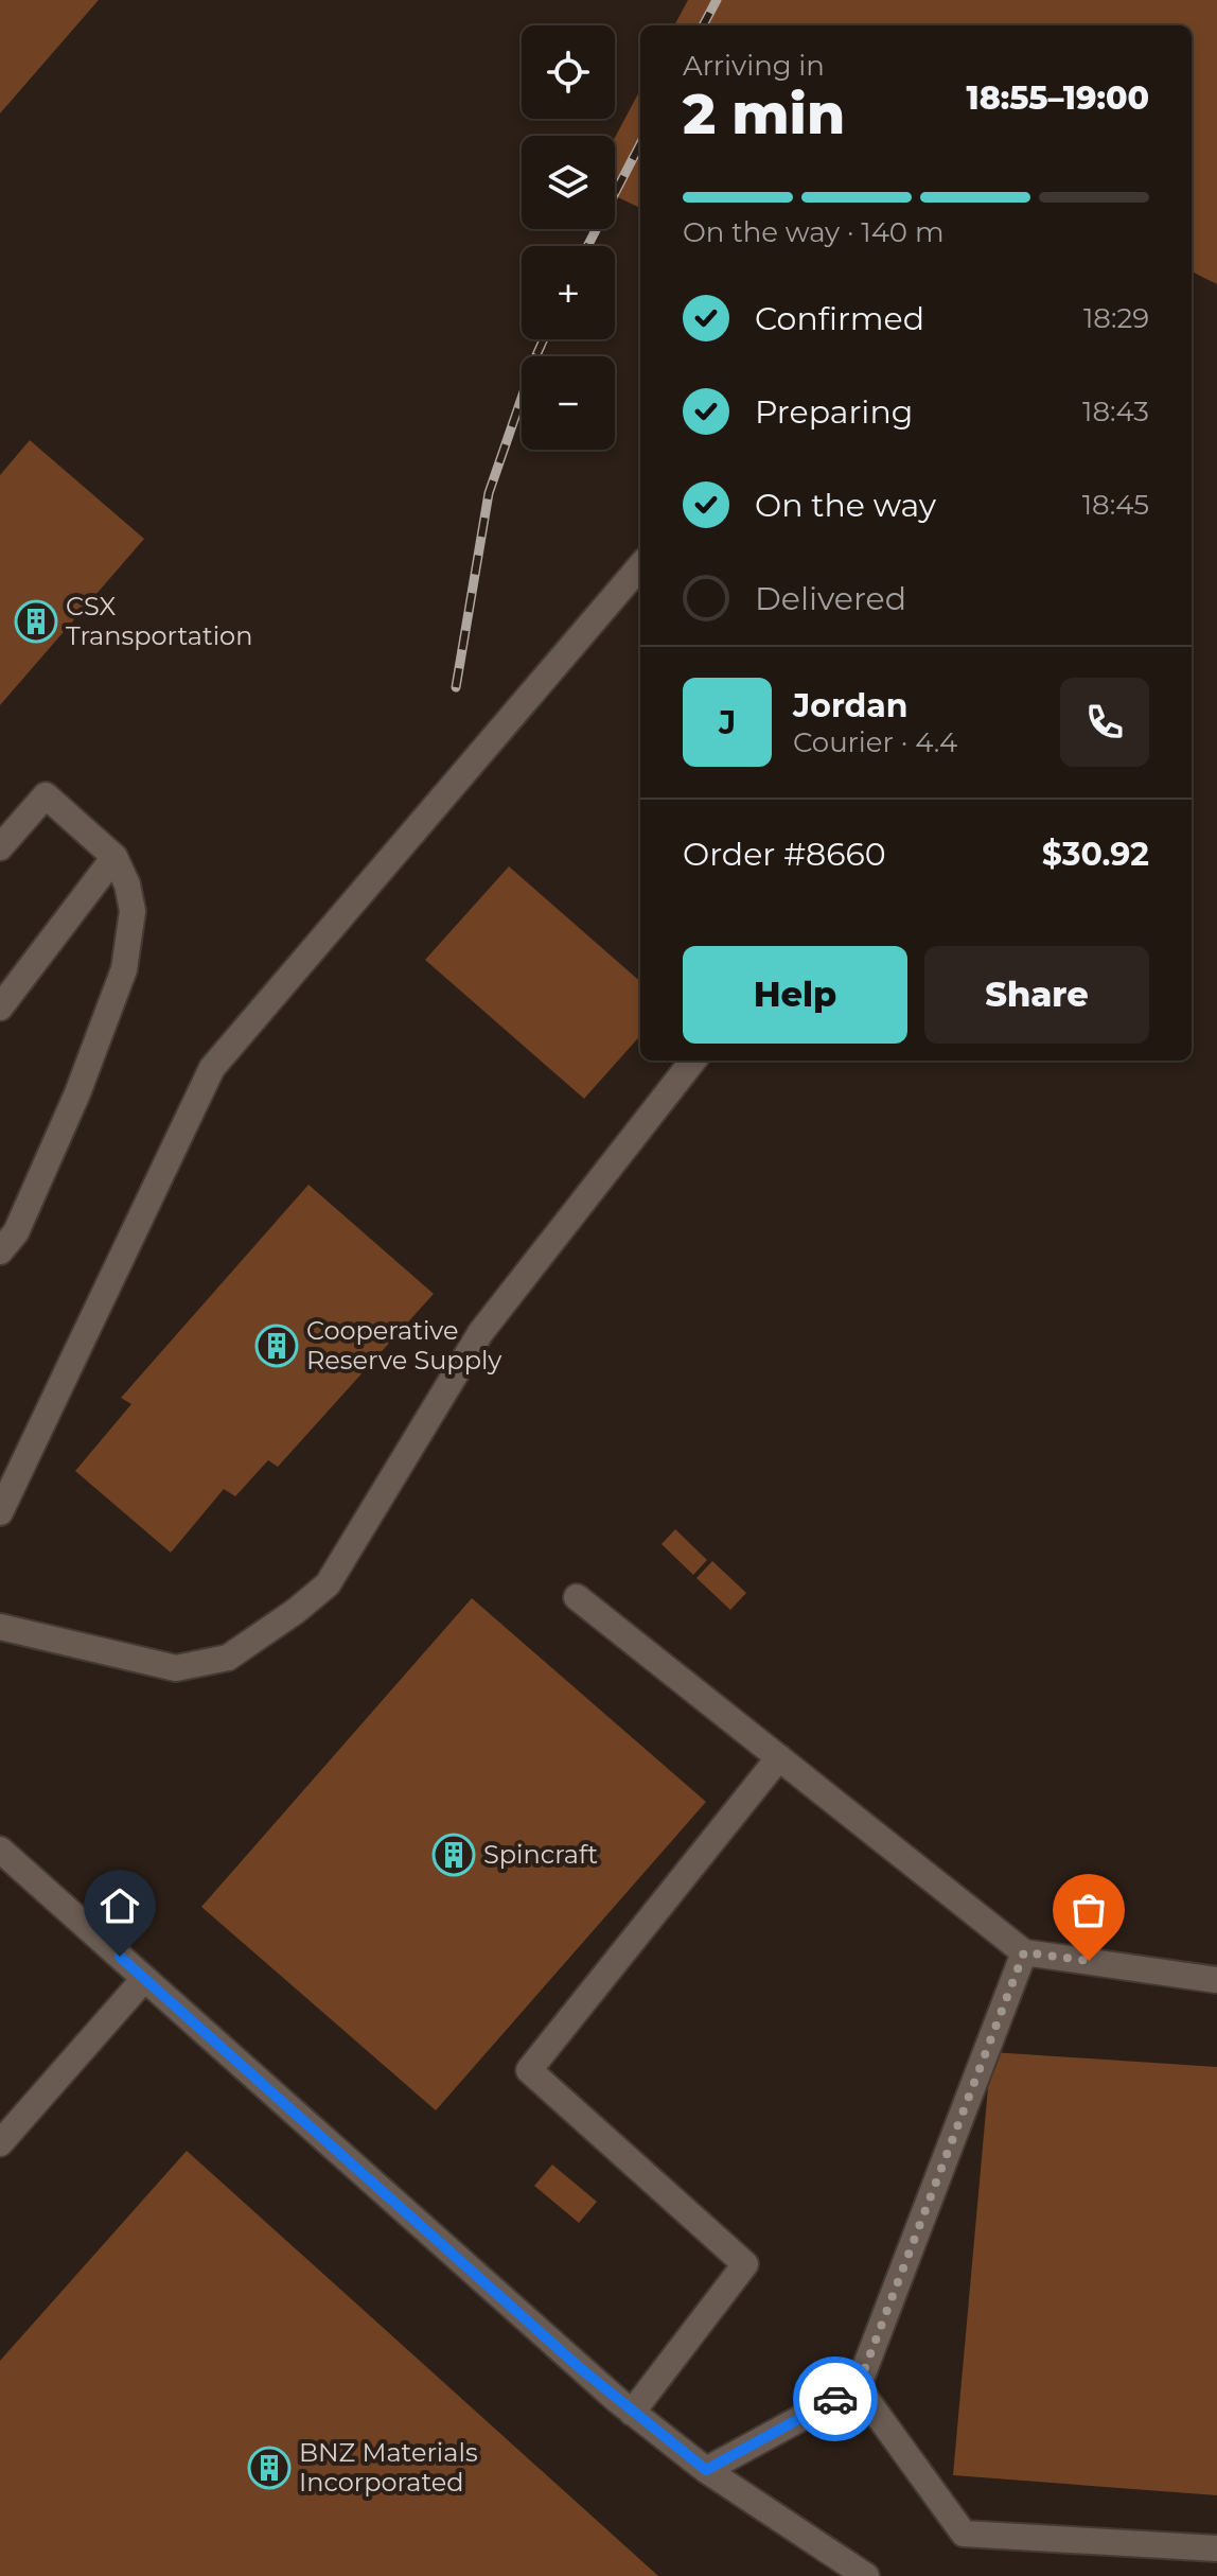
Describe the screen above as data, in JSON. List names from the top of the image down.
{
  "places": {
    "building": [
      "CSX Transportation",
      "Cooperative Reserve Supply",
      "Spincraft",
      "BNZ Materials Incorporated"
    ]
  },
  "page": {
    "map_buttons": ["+", "−"],
    "heading": ["2 min", "Arriving in", "18:55–19:00"],
    "panel": [
      "Jordan",
      "Courier · 4.4",
      "Order #8660",
      "$30.92"
    ],
    "bar": "On the way · 140 m",
    "list": [
      ["Confirmed", "18:29"],
      ["Preparing", "18:43"],
      ["On the way", "18:45"],
      "Delivered"
    ],
    "round": "J",
    "buttons": ["Help", "Share"]
  }
}
